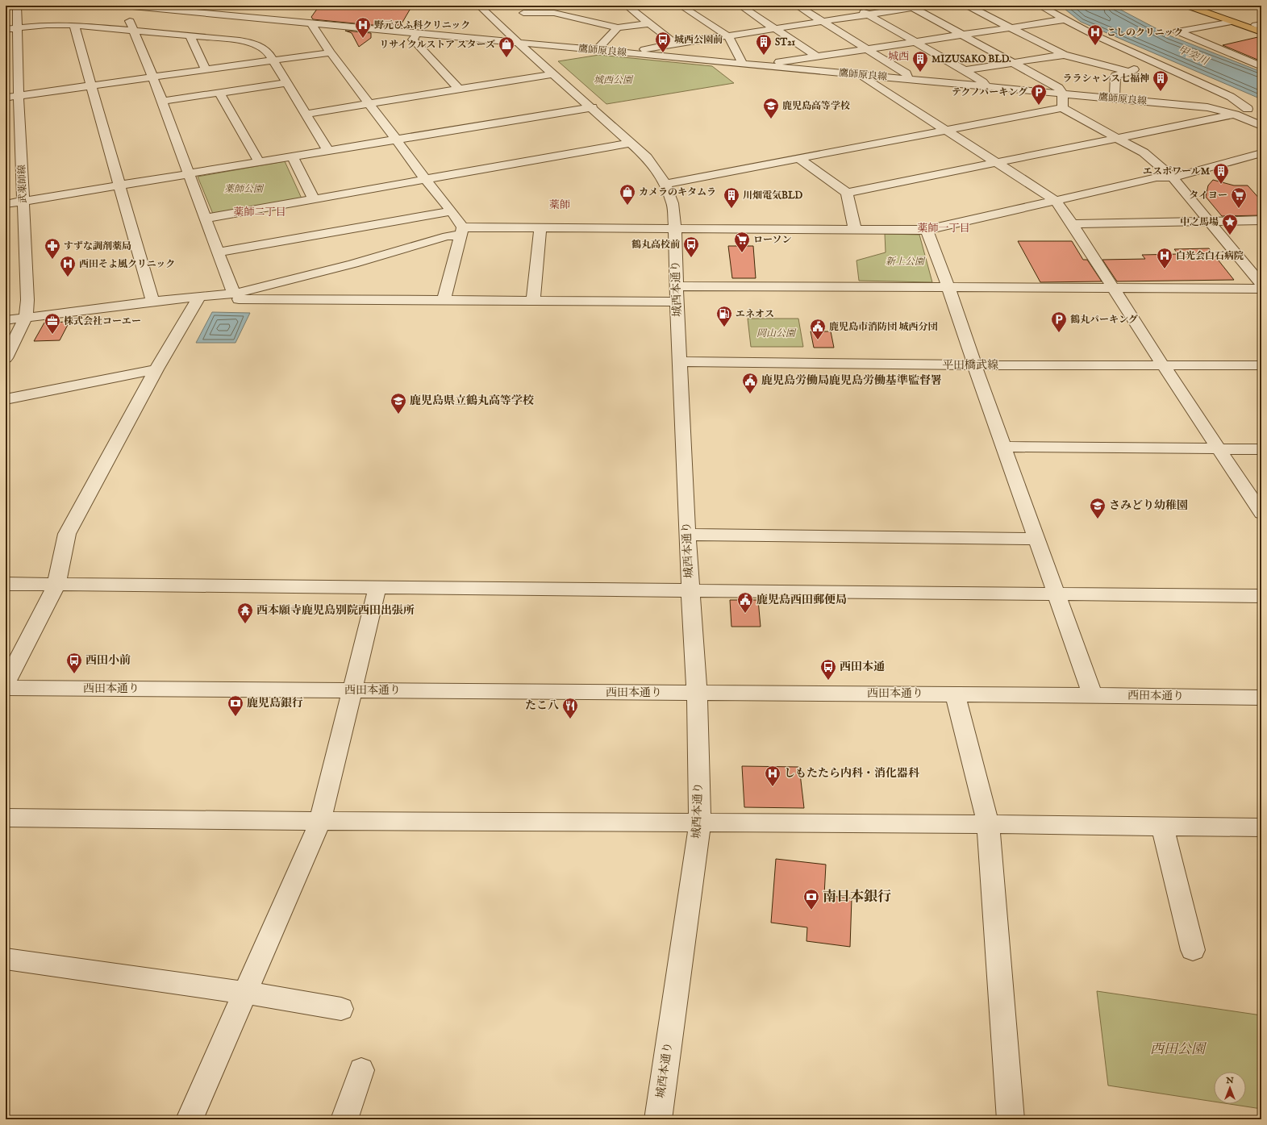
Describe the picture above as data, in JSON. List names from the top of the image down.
{
  "streets": {
    "street": [
      "鷹師原良線",
      "武薬師線",
      "城西本通り",
      "平田橋武線",
      "西田本通り"
    ]
  },
  "crossings": [
    ["鷹師原良線", "城西本通り"],
    ["城西本通り", "平田橋武線"],
    ["城西本通り", "西田本通り"]
  ],
  "districts": [
    "城西",
    "薬師",
    "薬師二丁目",
    "薬師一丁目"
  ],
  "water": ["甲突川"],
  "parks": [
    "城西公園",
    "薬師公園",
    "新上公園",
    "岡山公園",
    "西田公園"
  ],
  "places": {
    "hospital": [
      "野元ひふ科クリニック",
      "こしのクリニック",
      "白光会白石病院",
      "西田そよ風クリニック",
      "しもたたら内科・消化器科"
    ],
    "bus stop": [
      "城西公園前",
      "鶴丸高校前",
      "西田小前",
      "西田本通"
    ],
    "building": [
      "ST21",
      "MIZUSAKO BLD.",
      "ララシャンス七福神",
      "エスポワールM",
      "川畑電気BLD"
    ],
    "shop": ["リサイクルストア スターズ", "カメラのキタムラ"],
    "parking": ["テクノパーキング", "鶴丸パーキング"],
    "school or university": ["鹿児島高等学校", "鹿児島県立鶴丸高等学校", "さみどり幼稚園"],
    "supermarket": ["タイヨー", "ローソン"],
    "place": ["中之馬場"],
    "pharmacy": ["すずな調剤薬局"],
    "fuel station": ["エネオス"],
    "office": ["株式会社コーエー"],
    "public building": ["鹿児島市消防団 城西分団", "鹿児島労働局鹿児島労働基準監督署", "鹿児島西田郵便局"],
    "temple": ["西本願寺鹿児島別院西田出張所"],
    "bank": ["鹿児島銀行", "南日本銀行"],
    "restaurant": ["たこ八"]
  },
  "north": "top"
}
